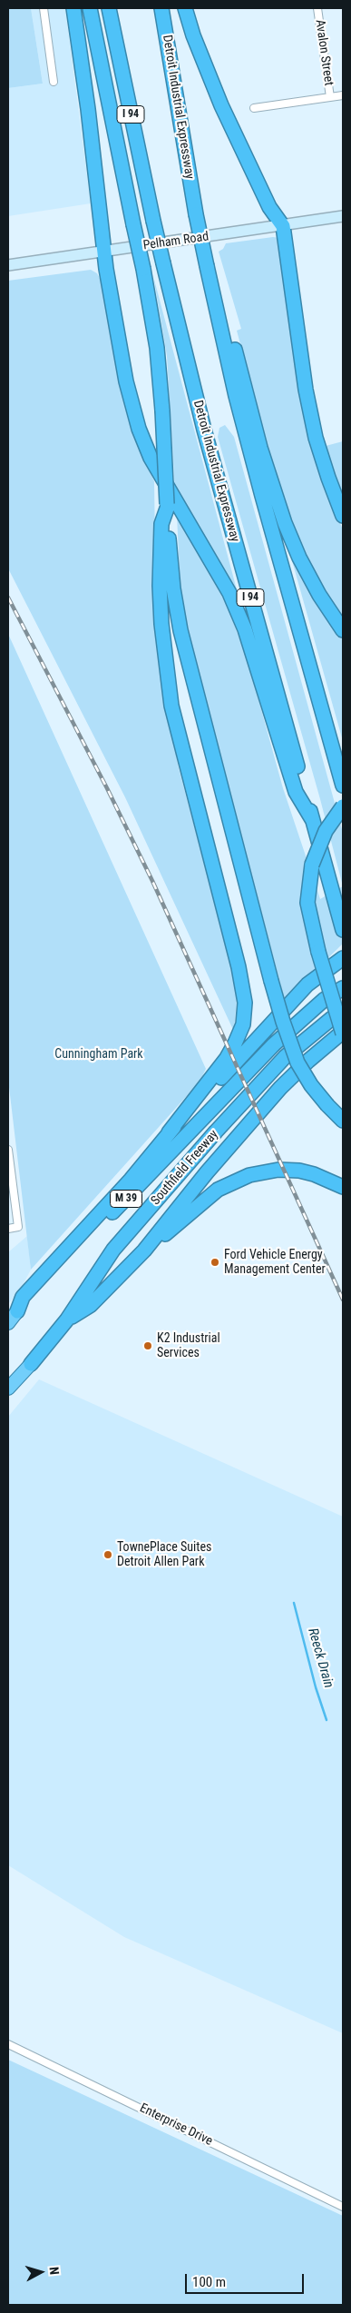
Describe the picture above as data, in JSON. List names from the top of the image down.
{
  "streets": {
    "highway": [
      "Detroit Industrial Expressway",
      "I 94",
      "Southfield Freeway",
      "M 39"
    ],
    "main road": ["Pelham Road"],
    "street": ["Avalon Street", "Enterprise Drive"]
  },
  "crossings": [
    ["Southfield Freeway", "M 39"]
  ],
  "water": ["Reeck Drain"],
  "parks": ["Cunningham Park"],
  "places": ["Ford Vehicle Energy Management Center", "K2 Industrial Services", "TownePlace Suites Detroit Allen Park"],
  "scale_bar": "100 m",
  "north": "right"
}
